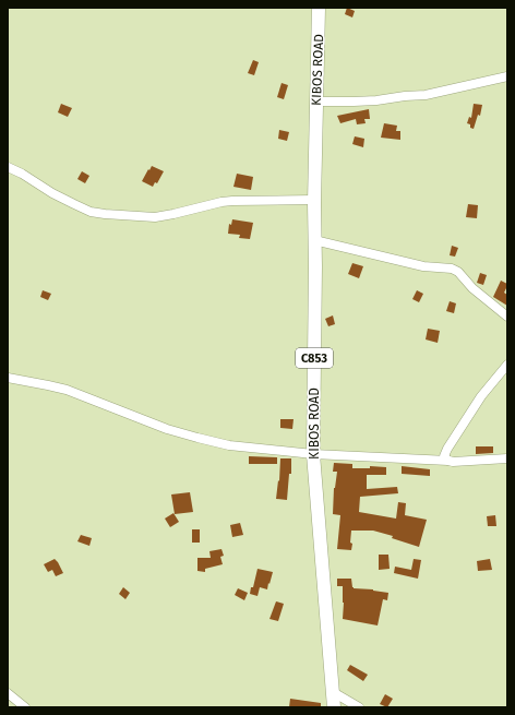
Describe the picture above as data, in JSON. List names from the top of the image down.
{
  "streets": {
    "main road": ["KIBOS ROAD", "C853"]
  }
}
